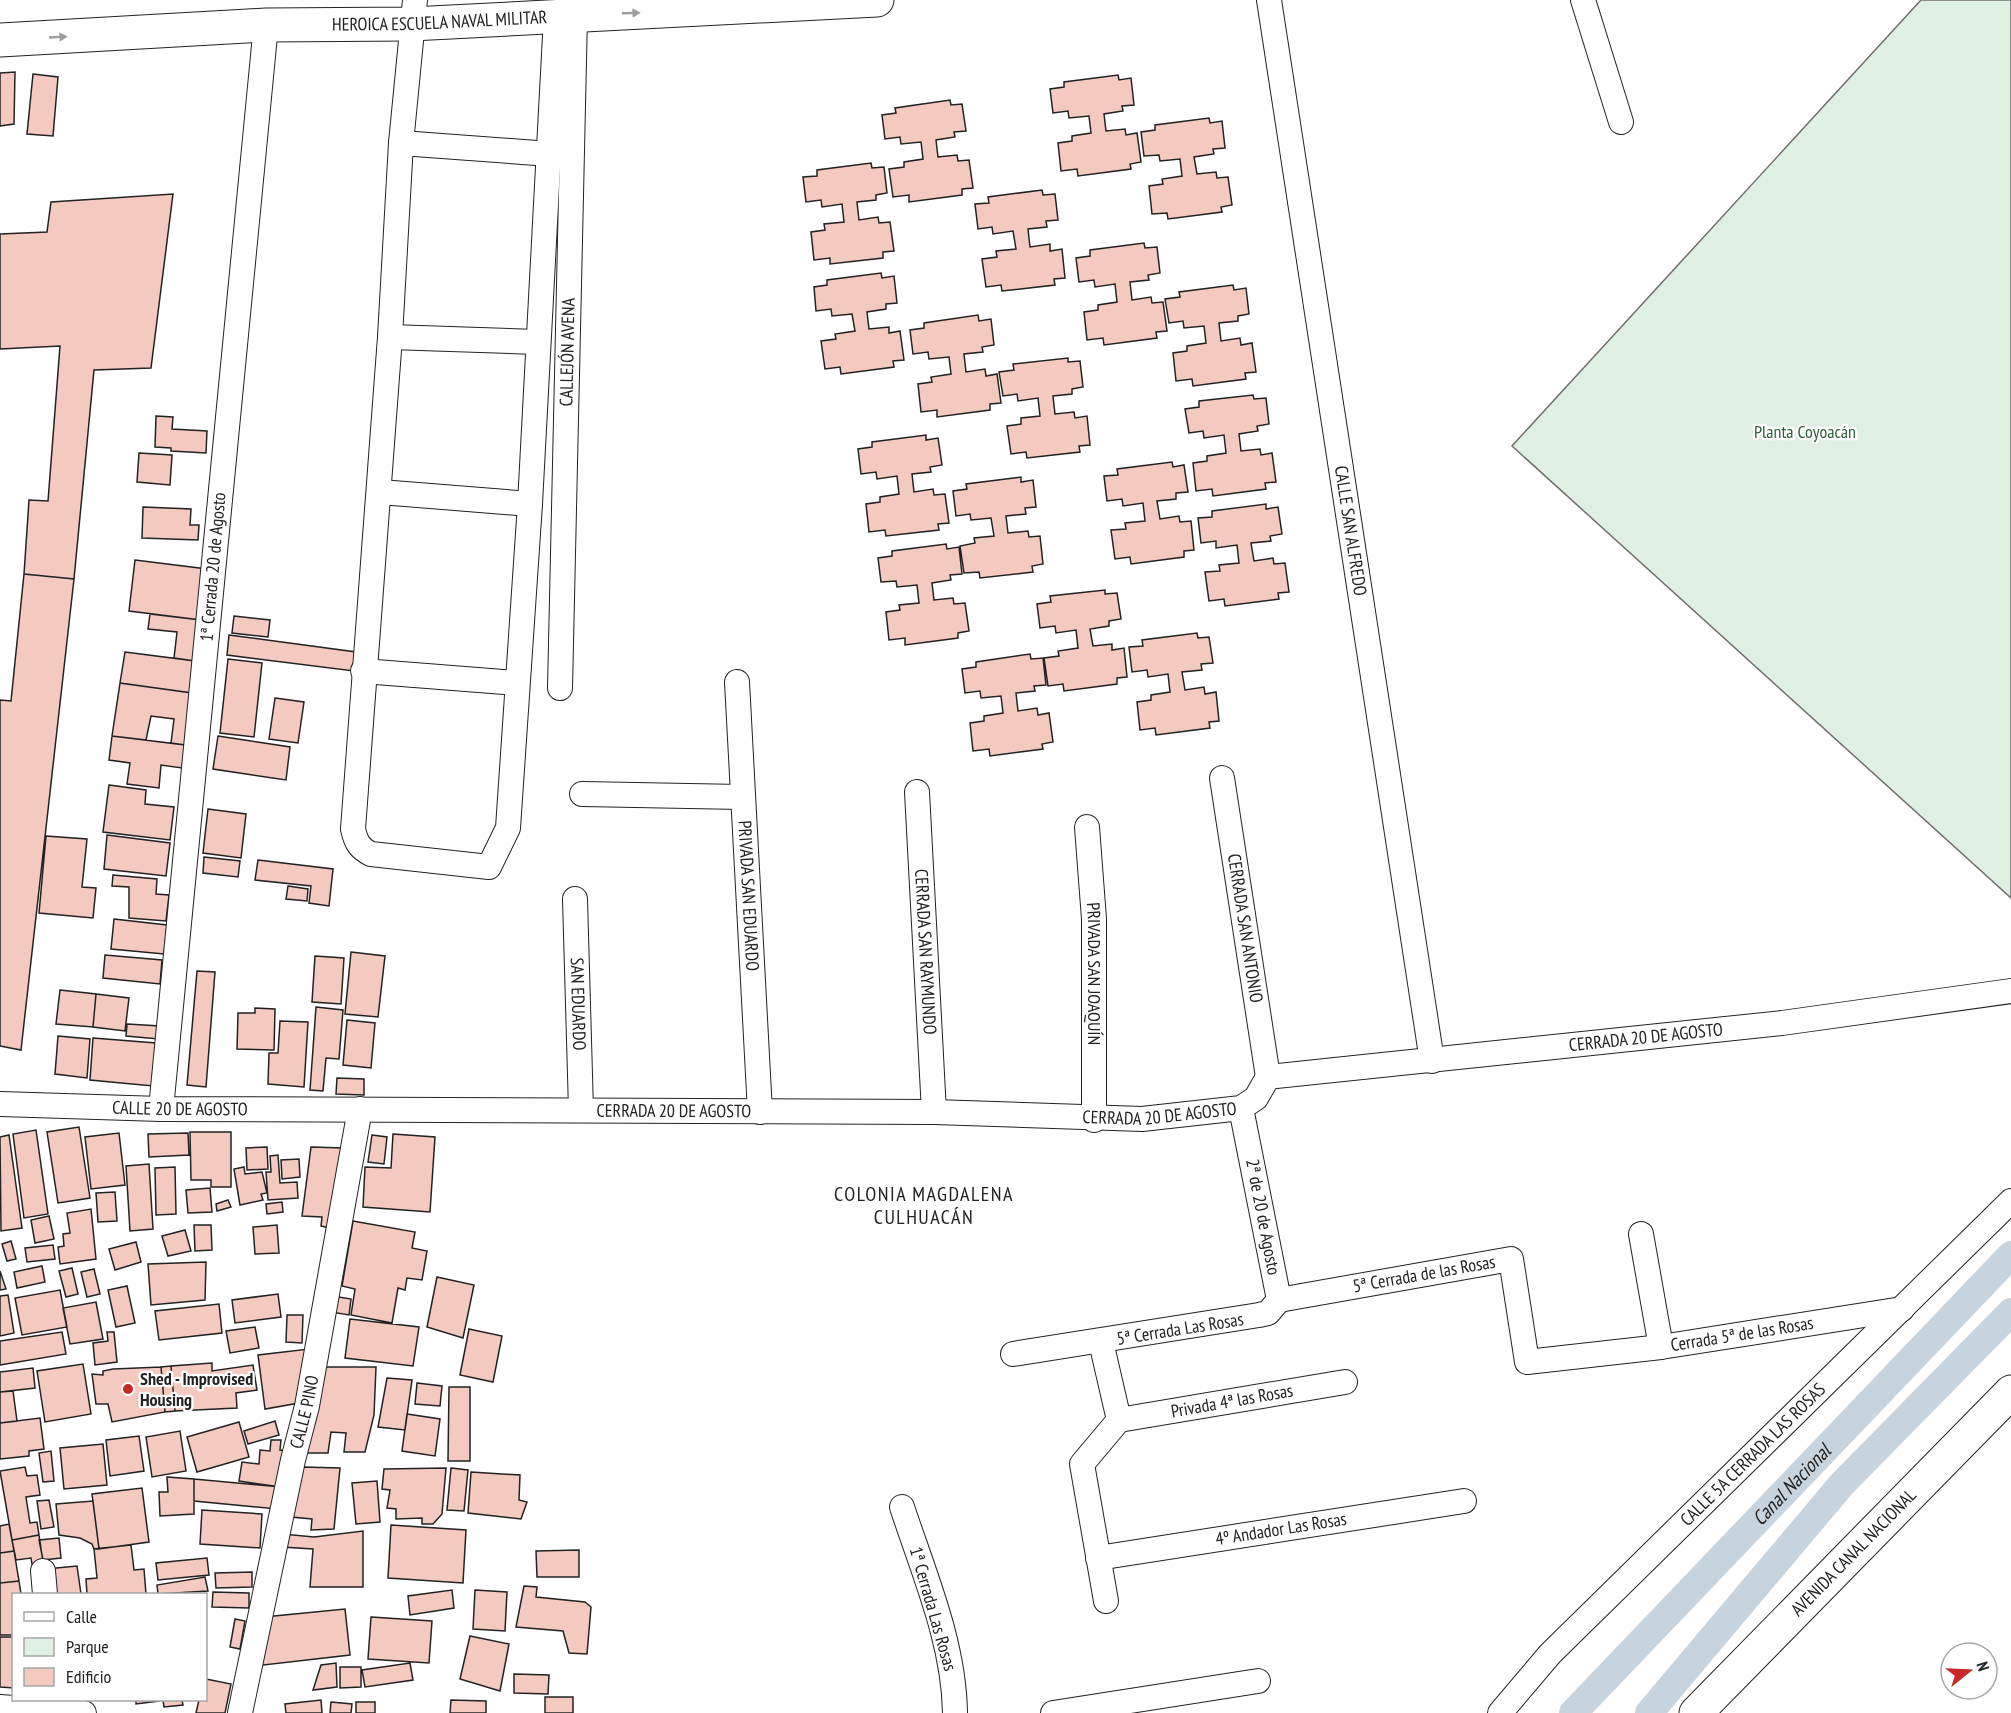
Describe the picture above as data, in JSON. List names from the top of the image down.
{
  "streets": {
    "main road": ["HEROICA ESCUELA NAVAL MILITAR", "AVENIDA CANAL NACIONAL"],
    "street": [
      "CALLEJÓN AVENA",
      "CALLE SAN ALFREDO",
      "1ª Cerrada 20 de Agosto",
      "PRIVADA SAN EDUARDO",
      "CERRADA SAN ANTONIO",
      "CERRADA SAN RAYMUNDO",
      "PRIVADA SAN JOAQUÍN",
      "SAN EDUARDO",
      "CERRADA 20 DE AGOSTO",
      "CALLE 20 DE AGOSTO",
      "2ª de 20 de Agosto",
      "5ª Cerrada de las Rosas",
      "5ª Cerrada Las Rosas",
      "Cerrada 5ª de las Rosas",
      "Privada 4ª las Rosas",
      "CALLE PINO",
      "CALLE 5A CERRADA LAS ROSAS",
      "4º Andador Las Rosas",
      "1ª Cerrada Las Rosas"
    ]
  },
  "crossings": [
    ["HEROICA ESCUELA NAVAL MILITAR", "CALLEJÓN AVENA"],
    ["HEROICA ESCUELA NAVAL MILITAR", "1ª Cerrada 20 de Agosto"],
    ["CALLE SAN ALFREDO", "CERRADA 20 DE AGOSTO"],
    ["1ª Cerrada 20 de Agosto", "CALLE 20 DE AGOSTO"],
    ["PRIVADA SAN EDUARDO", "CERRADA 20 DE AGOSTO"],
    ["CERRADA SAN ANTONIO", "CERRADA 20 DE AGOSTO"],
    ["CERRADA SAN RAYMUNDO", "CERRADA 20 DE AGOSTO"],
    ["PRIVADA SAN JOAQUÍN", "CERRADA 20 DE AGOSTO"],
    ["SAN EDUARDO", "CERRADA 20 DE AGOSTO"],
    ["CERRADA 20 DE AGOSTO", "CALLE 20 DE AGOSTO"],
    ["CERRADA 20 DE AGOSTO", "2ª de 20 de Agosto"],
    ["CERRADA 20 DE AGOSTO", "CALLE PINO"],
    ["CALLE 20 DE AGOSTO", "CALLE PINO"],
    ["2ª de 20 de Agosto", "5ª Cerrada de las Rosas"],
    ["2ª de 20 de Agosto", "5ª Cerrada Las Rosas"],
    ["5ª Cerrada de las Rosas", "Cerrada 5ª de las Rosas"],
    ["Cerrada 5ª de las Rosas", "CALLE 5A CERRADA LAS ROSAS"]
  ],
  "one_way": ["HEROICA ESCUELA NAVAL MILITAR"],
  "districts": ["COLONIA MAGDALENA CULHUACÁN"],
  "water": ["Canal Nacional"],
  "parks": ["Planta Coyoacán"],
  "places": ["Shed - Improvised Housing"],
  "legend": ["Calle", "Parque", "Edificio"],
  "north": "right"
}
